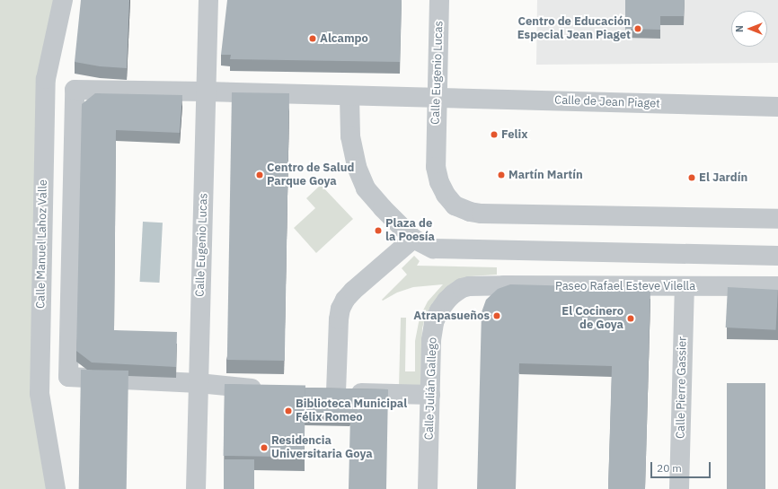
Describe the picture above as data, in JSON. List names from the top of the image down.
{
  "streets": {
    "street": [
      "Calle Eugenio Lucas",
      "Calle de Jean Piaget",
      "Calle Manuel Lahoz Valle",
      "Paseo Rafael Esteve Vilella",
      "Calle Pierre Gassier",
      "Calle Julián Gallego"
    ]
  },
  "crossings": [
    ["Calle Eugenio Lucas", "Calle de Jean Piaget"],
    ["Paseo Rafael Esteve Vilella", "Calle Pierre Gassier"],
    ["Paseo Rafael Esteve Vilella", "Calle Julián Gallego"]
  ],
  "places": [
    "Centro de Educación Especial Jean Piaget",
    "Alcampo",
    "Felix",
    "Centro de Salud Parque Goya",
    "Martín Martín",
    "El Jardín",
    "Plaza de la Poesía",
    "Atrapasueños",
    "El Cocinero de Goya",
    "Biblioteca Municipal Félix Romeo",
    "Residencia Universitaria Goya"
  ],
  "scale_bar": "20 m",
  "north": "left"
}
